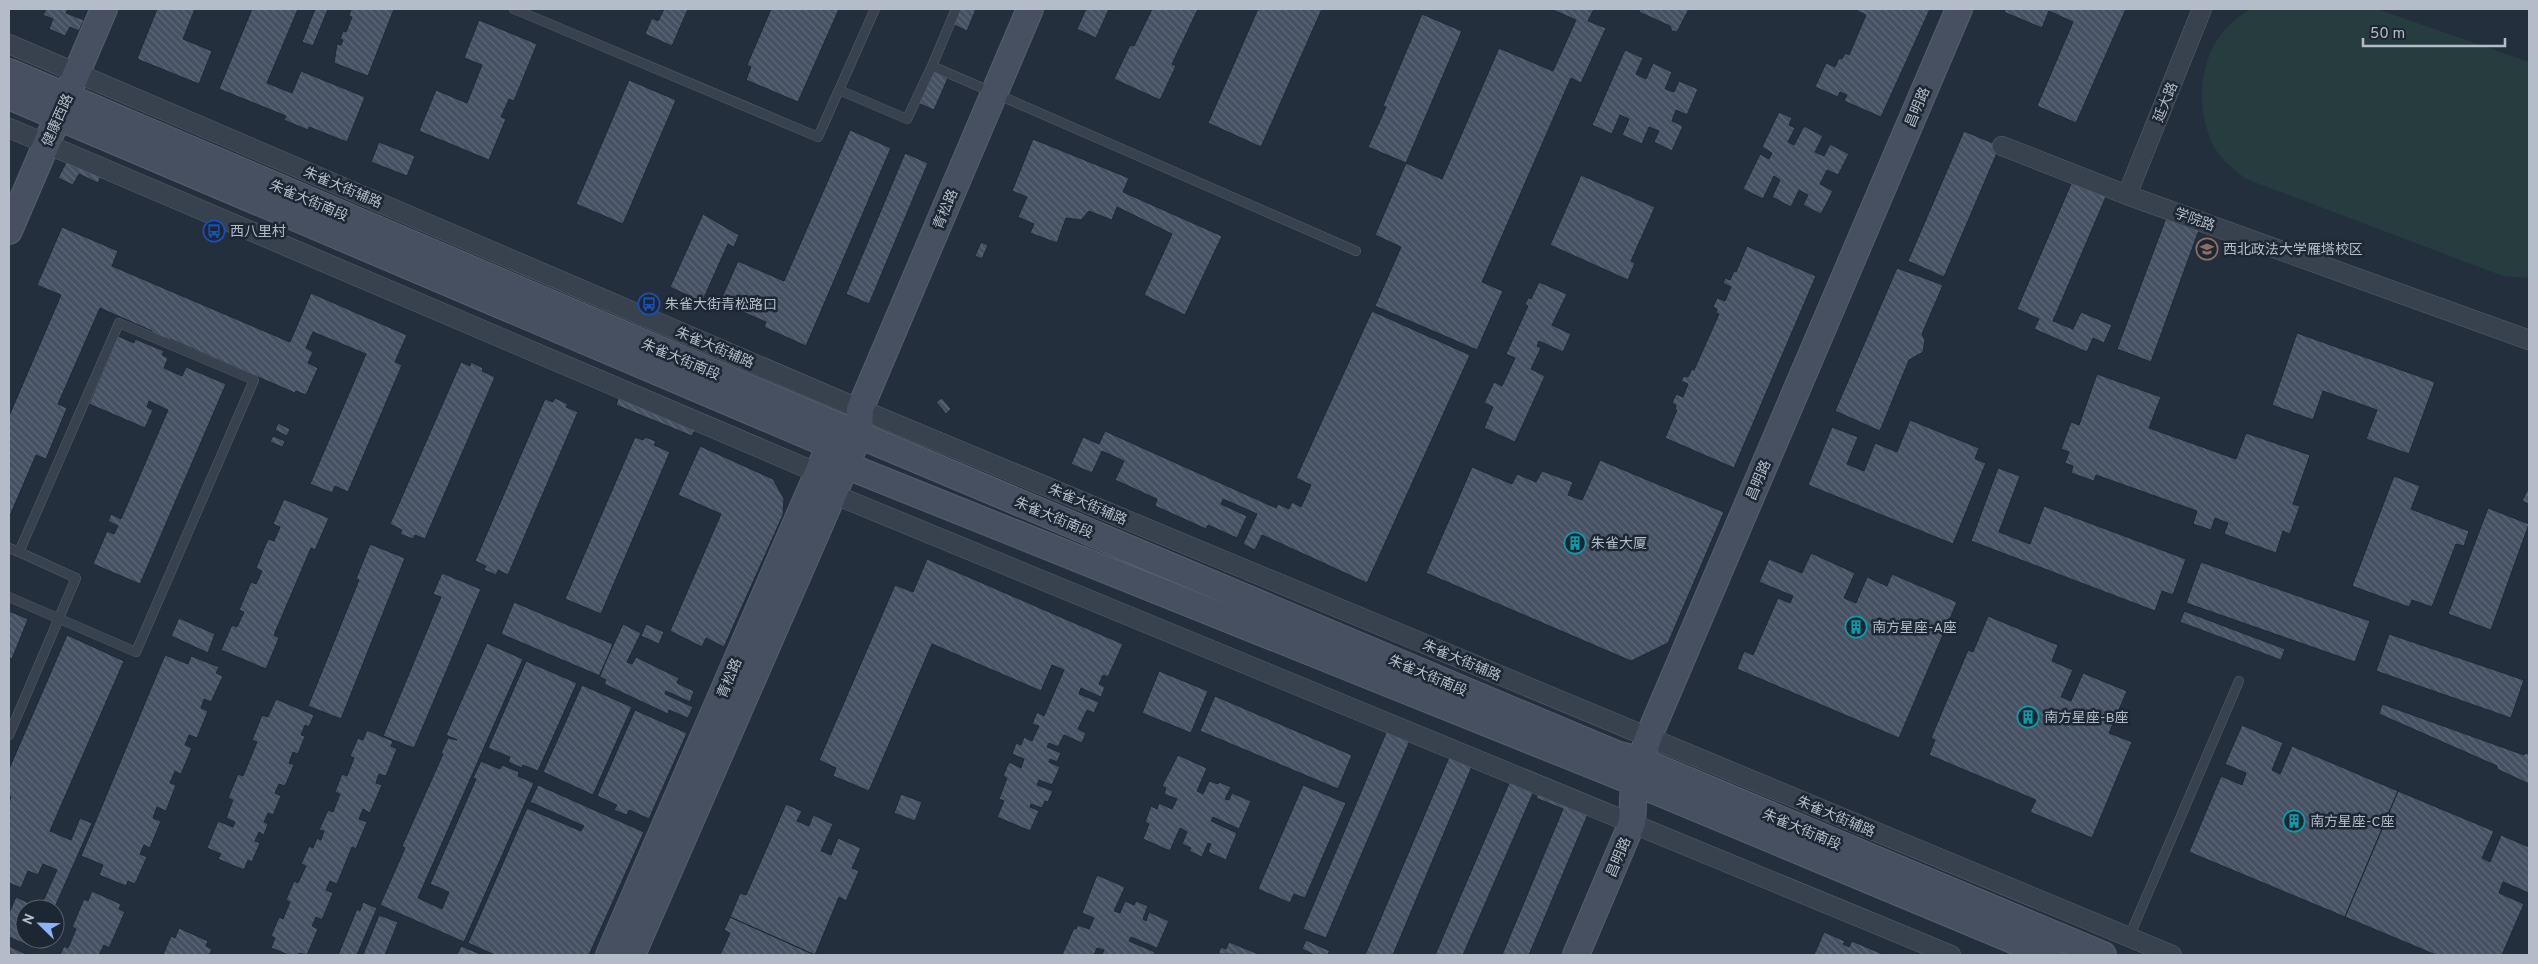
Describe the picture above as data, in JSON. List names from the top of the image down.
{
  "streets": {
    "main road": [
      "昌明路",
      "健康西路",
      "朱雀大街南段",
      "青松路"
    ],
    "street": ["延大路", "朱雀大街辅路", "学院路"]
  },
  "crossings": [
    ["延大路", "学院路"],
    ["昌明路", "朱雀大街辅路"],
    ["昌明路", "朱雀大街南段"],
    ["健康西路", "朱雀大街辅路"],
    ["健康西路", "朱雀大街南段"],
    ["朱雀大街辅路", "朱雀大街南段"],
    ["朱雀大街辅路", "青松路"],
    ["朱雀大街南段", "青松路"]
  ],
  "places": {
    "bus stop": ["西八里村", "朱雀大街青松路口"],
    "school or university": ["西北政法大学雁塔校区"],
    "building": [
      "朱雀大厦",
      "南方星座-A座",
      "南方星座-B座",
      "南方星座-C座"
    ]
  },
  "scale_bar": "50 m",
  "north": "top left"
}
